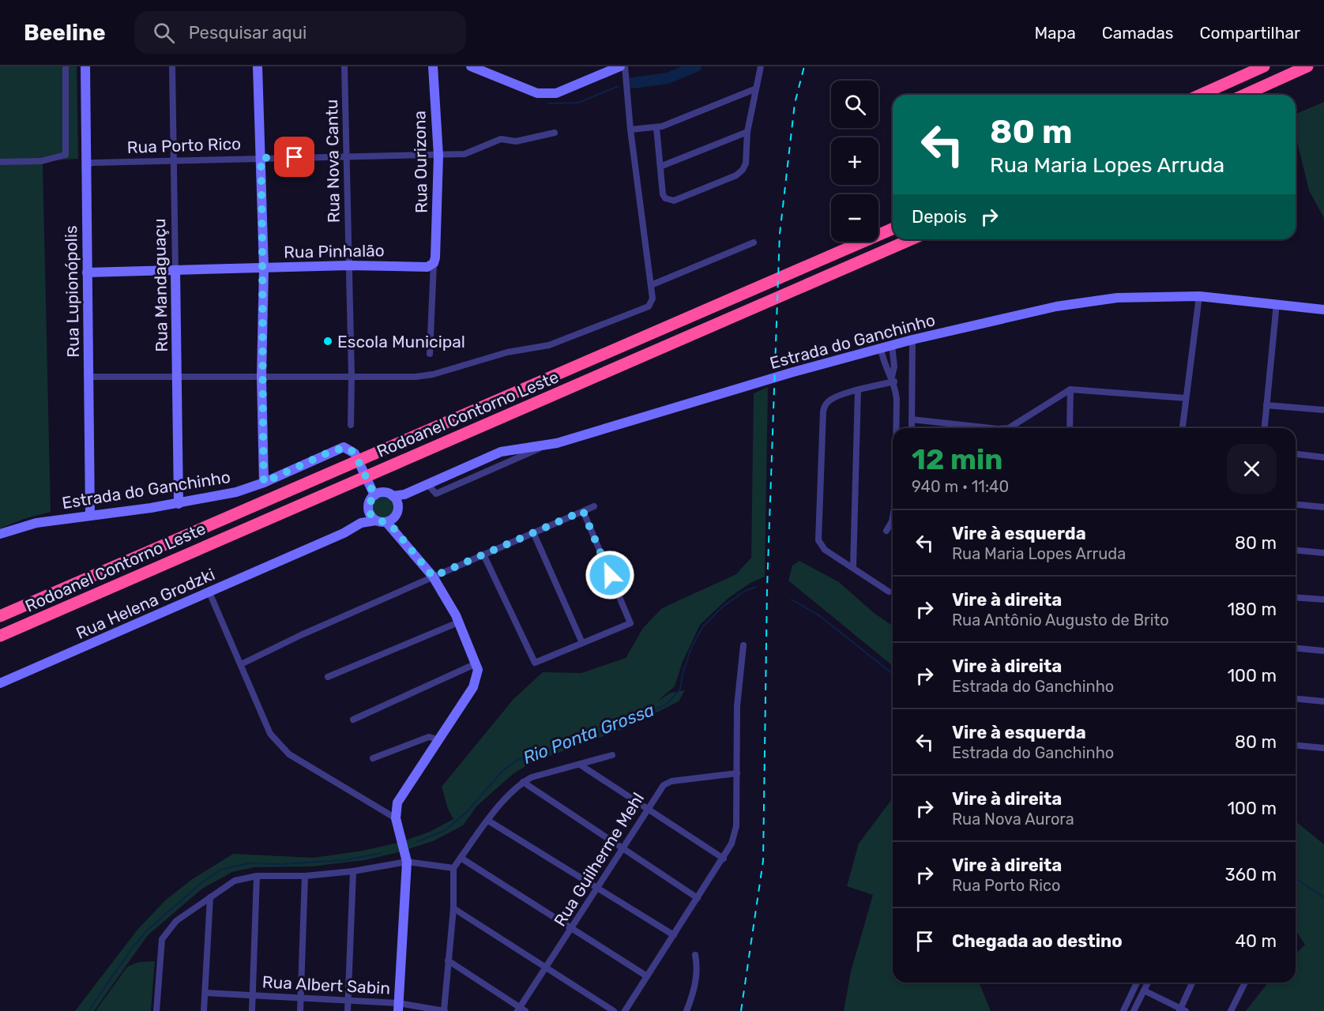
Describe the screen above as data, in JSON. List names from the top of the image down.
{
  "streets": {
    "highway": ["Rodoanel Contorno Leste"],
    "street": [
      "Rua Porto Rico",
      "Rua Nova Cantu",
      "Rua Ourizona",
      "Rua Pinhalão",
      "Rua Mandaguaçu",
      "Rua Lupionópolis",
      "Estrada do Ganchinho",
      "Rua Helena Grodzki",
      "Rua Guilherme Mehl",
      "Rua Albert Sabin"
    ]
  },
  "crossings": [
    ["Rua Porto Rico", "Rua Nova Cantu"],
    ["Rua Porto Rico", "Rua Ourizona"],
    ["Rua Porto Rico", "Rua Mandaguaçu"],
    ["Rua Porto Rico", "Rua Lupionópolis"],
    ["Rua Nova Cantu", "Rua Pinhalão"],
    ["Rua Ourizona", "Rua Pinhalão"],
    ["Rua Pinhalão", "Rua Mandaguaçu"],
    ["Rua Pinhalão", "Rua Lupionópolis"],
    ["Rua Mandaguaçu", "Estrada do Ganchinho"],
    ["Rua Lupionópolis", "Estrada do Ganchinho"],
    ["Estrada do Ganchinho", "Rua Helena Grodzki"]
  ],
  "water": ["Rio Ponta Grossa"],
  "places": ["Escola Municipal"],
  "page": {
    "header": "Beeline",
    "search": "Pesquisar aqui",
    "nav": ["Mapa", "Camadas", "Compartilhar"],
    "map_buttons": ["+", "−"],
    "turn": ["80 m", "Rua Maria Lopes Arruda"],
    "then": "Depois",
    "heading": ["12 min", "940 m · 11:40"],
    "list": [
      {
        "name": "Vire à esquerda",
        "note": "Rua Maria Lopes Arruda",
        "value": "80 m"
      },
      {
        "name": "Vire à direita",
        "note": "Rua Antônio Augusto de Brito",
        "value": "180 m"
      },
      {
        "name": "Vire à direita",
        "note": "Estrada do Ganchinho",
        "value": "100 m"
      },
      {
        "name": "Vire à esquerda",
        "note": "Estrada do Ganchinho",
        "value": "80 m"
      },
      {
        "name": "Vire à direita",
        "note": "Rua Nova Aurora",
        "value": "100 m"
      },
      {
        "name": "Vire à direita",
        "note": "Rua Porto Rico",
        "value": "360 m"
      },
      {
        "name": "Chegada ao destino",
        "value": "40 m"
      }
    ]
  }
}
